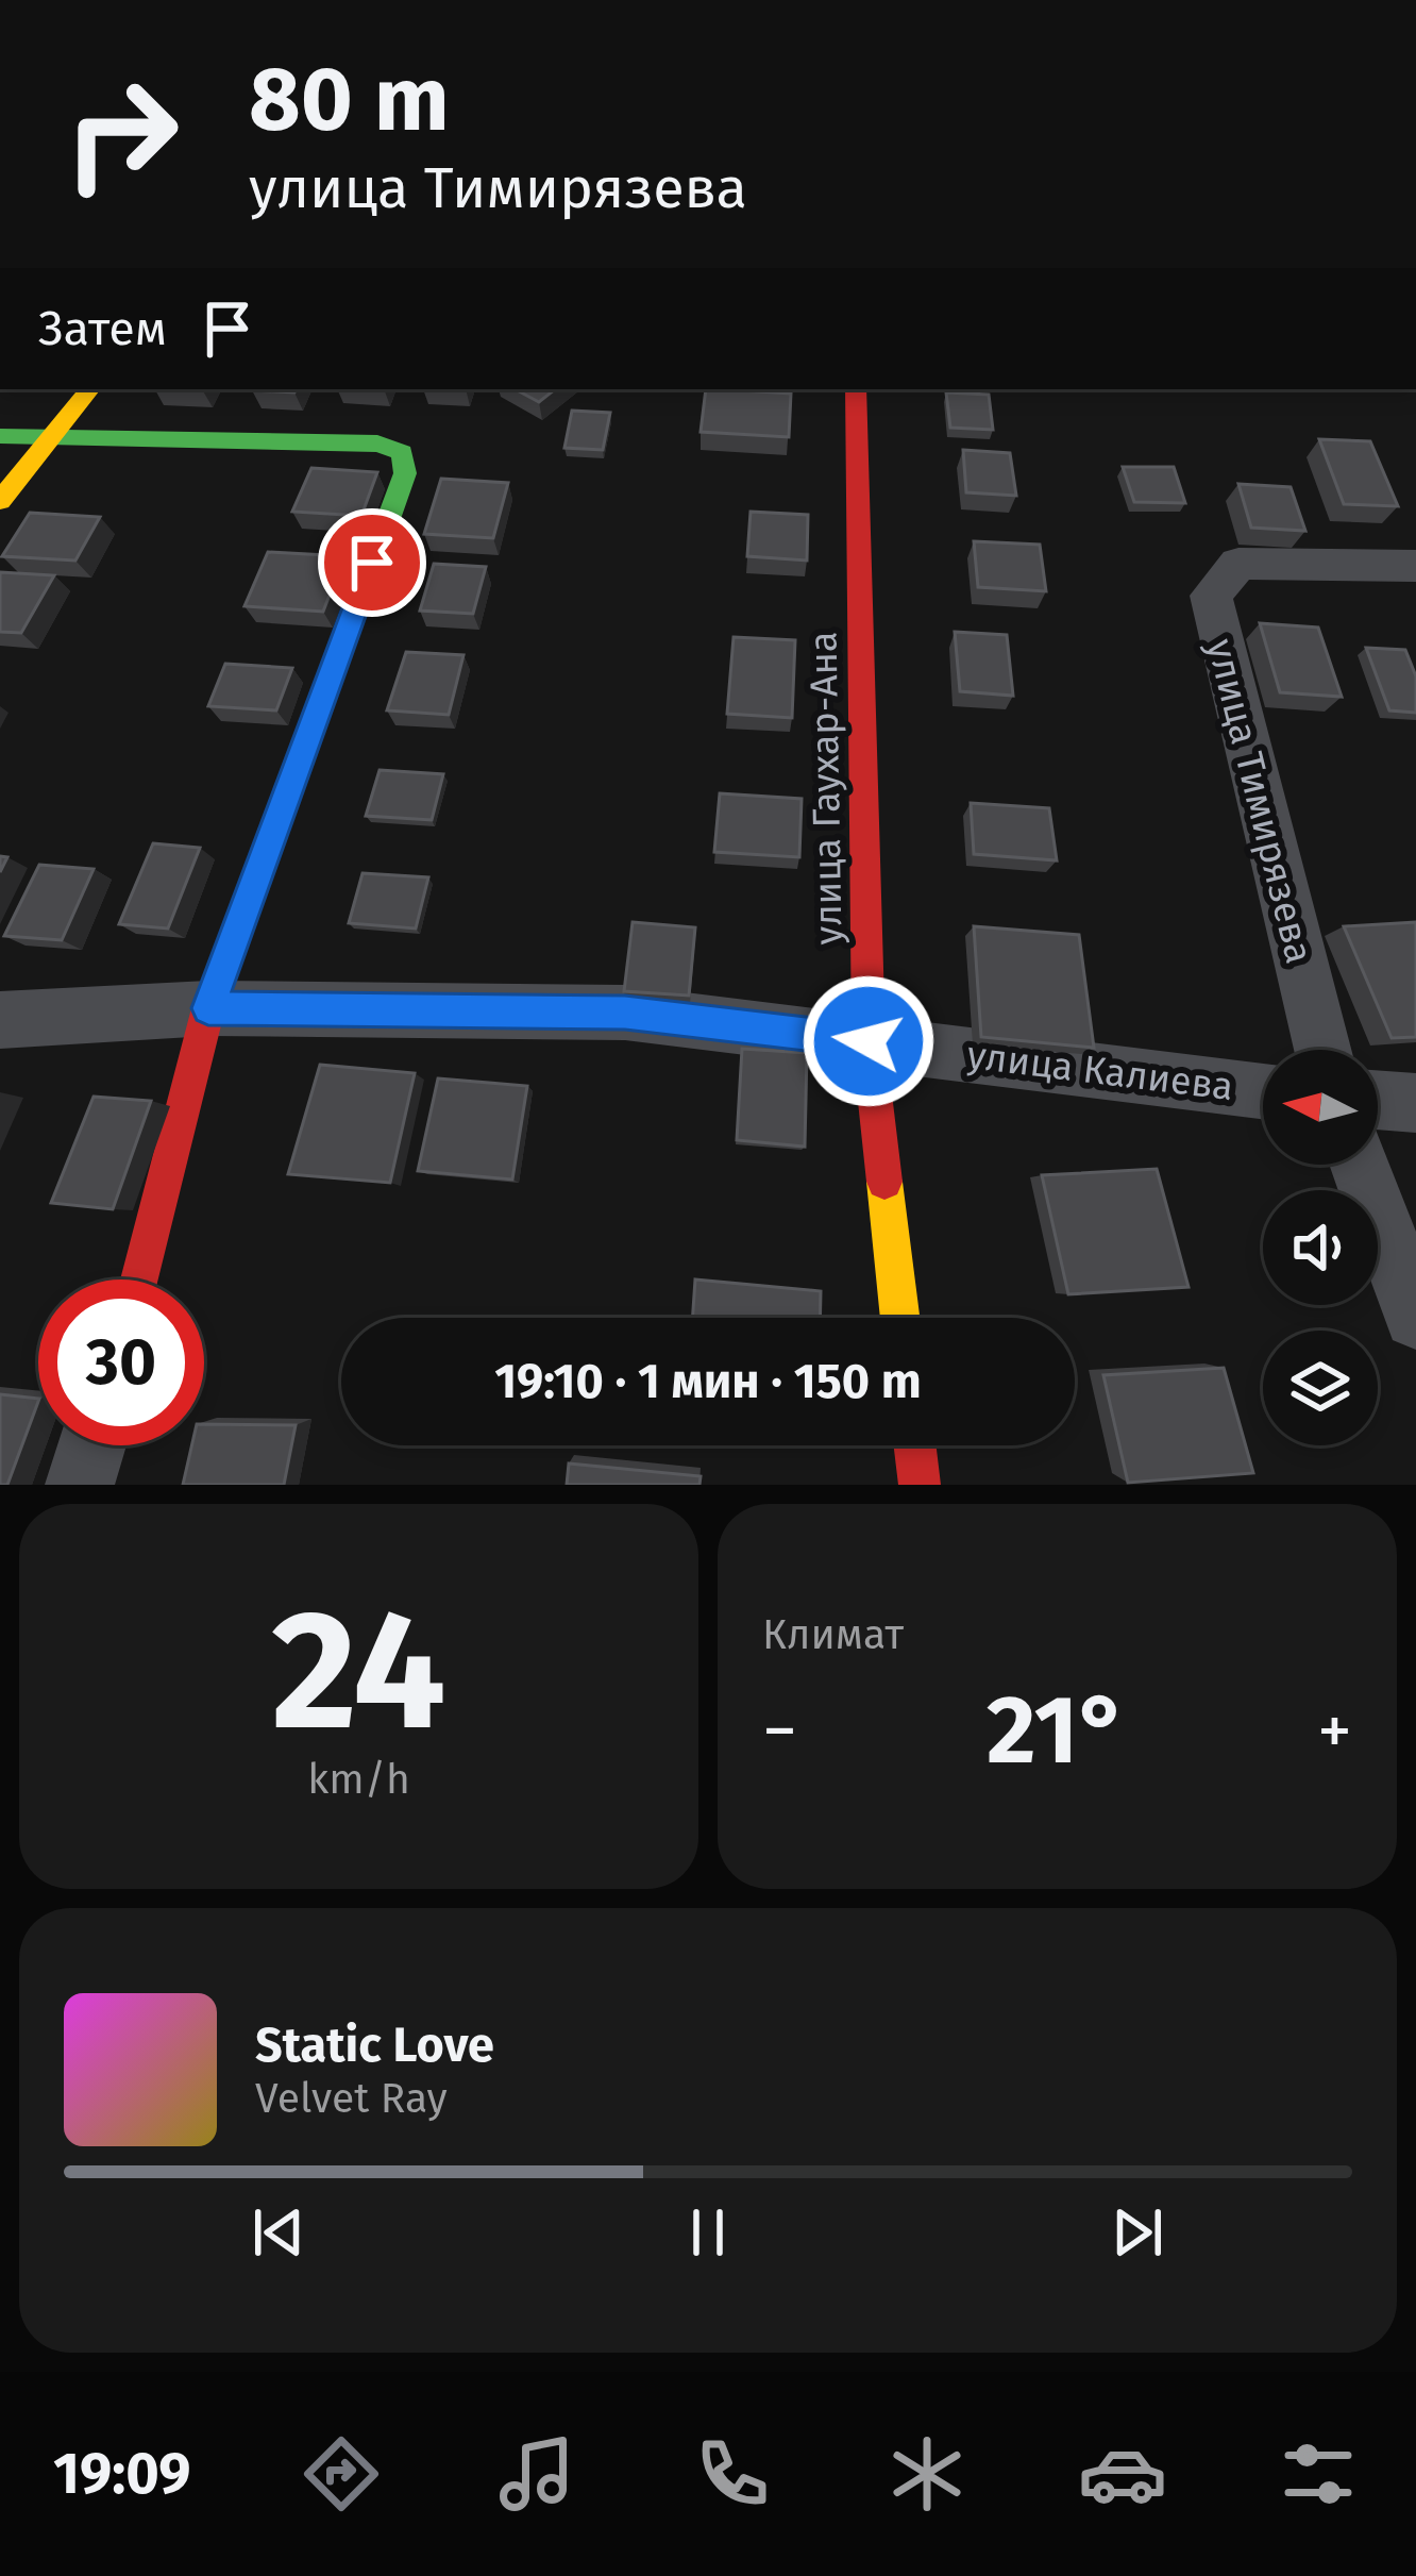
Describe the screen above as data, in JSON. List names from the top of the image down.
{
  "streets": {
    "street": ["улица Гаухар-Ана", "улица Тимирязева", "улица Калиева"]
  },
  "crossings": [
    ["улица Гаухар-Ана", "улица Калиева"]
  ],
  "north": "left",
  "page": {
    "turn": ["80 m", "улица Тимирязева"],
    "then": "Затем",
    "limit": "30",
    "trip": "19:10 · 1 мин · 150 m",
    "tile": [
      ["24", "km/h"],
      "Климат"
    ],
    "heat": ["−", "21°", "+"],
    "song": ["Static Love", "Velvet Ray"],
    "tabs": "19:09"
  }
}
